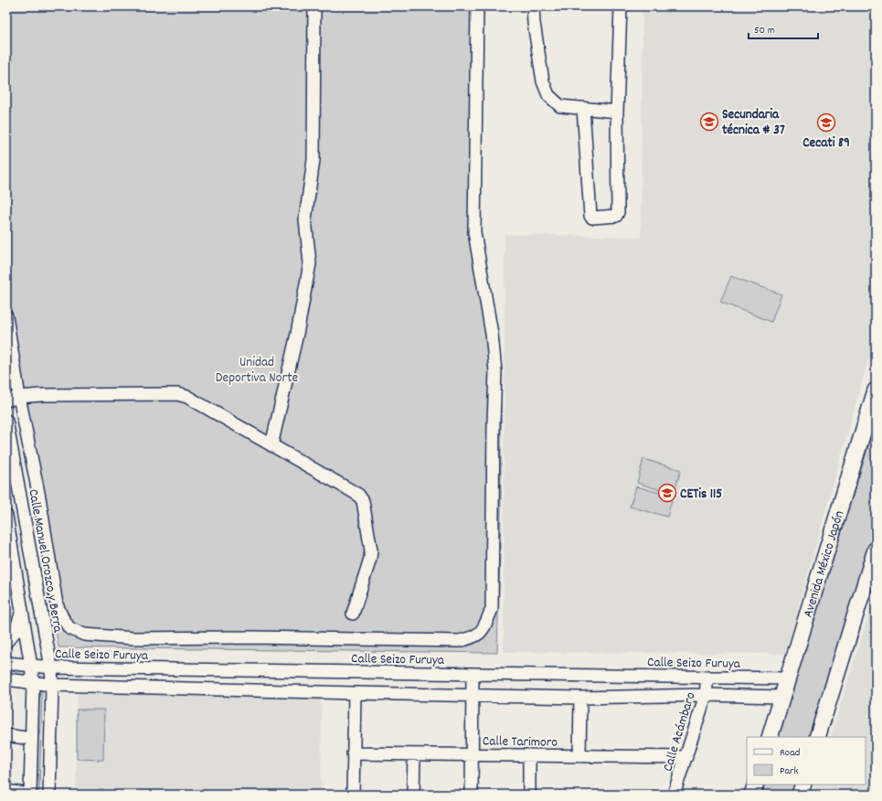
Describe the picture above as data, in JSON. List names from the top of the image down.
{
  "streets": {
    "main road": ["Avenida México Japón"],
    "street": [
      "Calle Manuel Orozco y Berra",
      "Calle Seizo Furuya",
      "Calle Acámbaro",
      "Calle Tarimoro"
    ]
  },
  "crossings": [
    ["Calle Manuel Orozco y Berra", "Calle Seizo Furuya"],
    ["Avenida México Japón", "Calle Seizo Furuya"],
    ["Calle Seizo Furuya", "Calle Acámbaro"],
    ["Calle Acámbaro", "Calle Tarimoro"]
  ],
  "parks": ["Unidad Deportiva Norte"],
  "places": {
    "school or university": ["Secundaria técnica # 37", "Cecati 89", "CETis 115"]
  },
  "legend": ["Road", "Park"],
  "scale_bar": "50 m"
}
